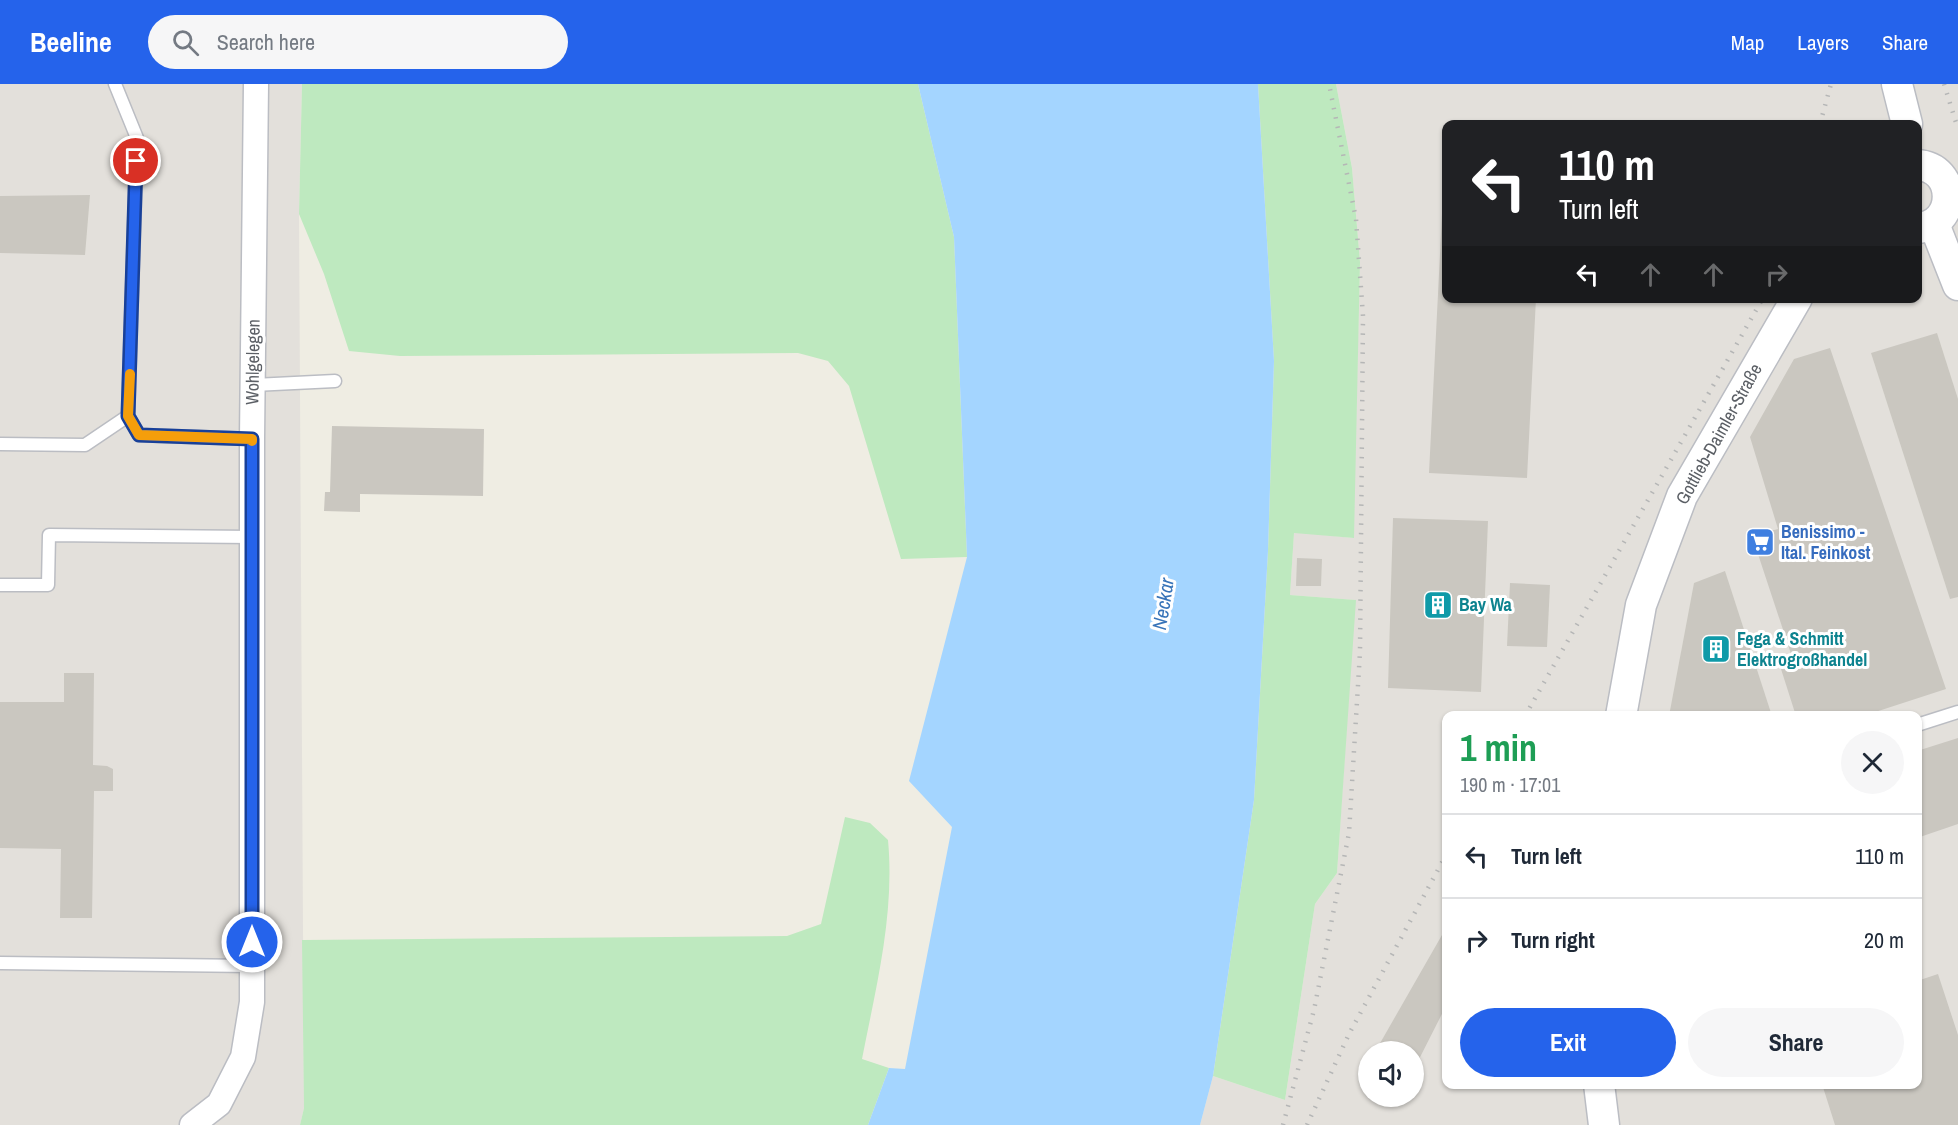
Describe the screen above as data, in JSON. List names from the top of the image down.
{
  "streets": {
    "street": ["Wohlgelegen", "Gottlieb-Daimler-Straße"]
  },
  "water": ["Neckar"],
  "places": {
    "supermarket": ["Benissimo - Ital. Feinkost"],
    "building": ["Bay Wa", "Fega & Schmitt Elektrogroßhandel"]
  },
  "page": {
    "header": "Beeline",
    "search": "Search here",
    "nav": ["Map", "Layers", "Share"],
    "turn": ["110 m", "Turn left"],
    "heading": ["1 min", "190 m · 17:01"],
    "list": [
      {
        "name": "Turn left",
        "value": "110 m"
      },
      {
        "name": "Turn right",
        "value": "20 m"
      }
    ],
    "buttons": ["Exit", "Share"]
  }
}
